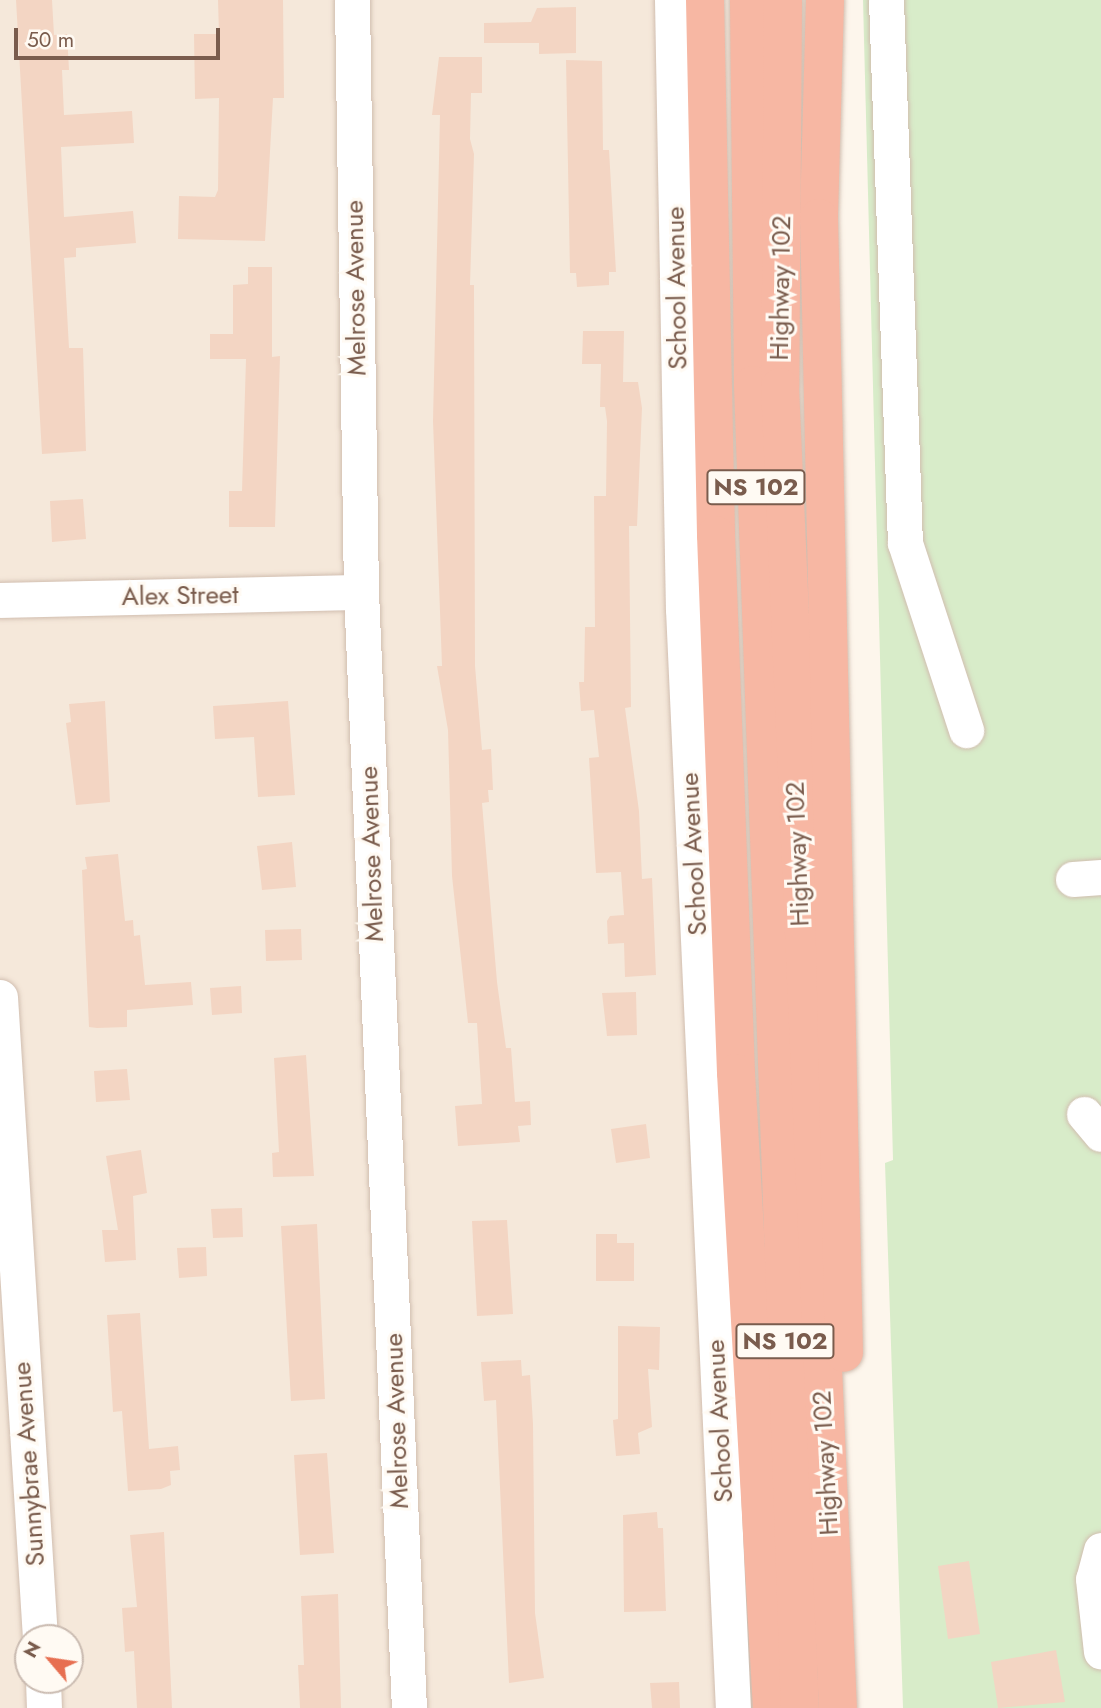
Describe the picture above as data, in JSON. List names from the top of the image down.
{
  "streets": {
    "highway": ["Highway 102", "NS 102"],
    "street": [
      "Melrose Avenue",
      "School Avenue",
      "Alex Street",
      "Sunnybrae Avenue"
    ]
  },
  "crossings": [
    ["Melrose Avenue", "Alex Street"]
  ],
  "scale_bar": "50 m",
  "north": "top left"
}
